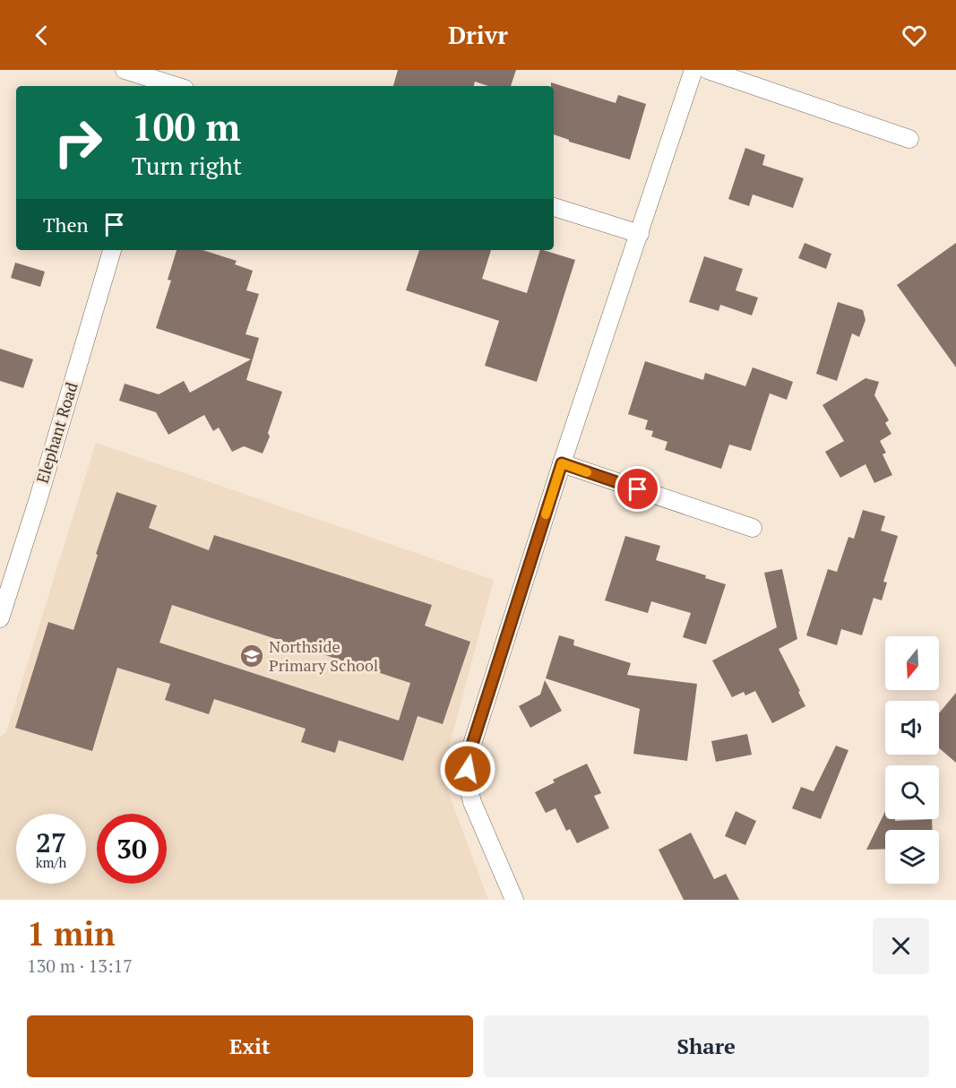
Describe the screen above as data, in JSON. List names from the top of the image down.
{
  "streets": {
    "street": ["Elephant Road"]
  },
  "places": {
    "school or university": ["Northside Primary School"]
  },
  "north": "bottom",
  "page": {
    "header": "Drivr",
    "turn": ["100 m", "Turn right"],
    "then": "Then",
    "speed": "27 km/h",
    "limit": "30",
    "heading": ["1 min", "130 m · 13:17"],
    "buttons": ["Exit", "Share"]
  }
}
